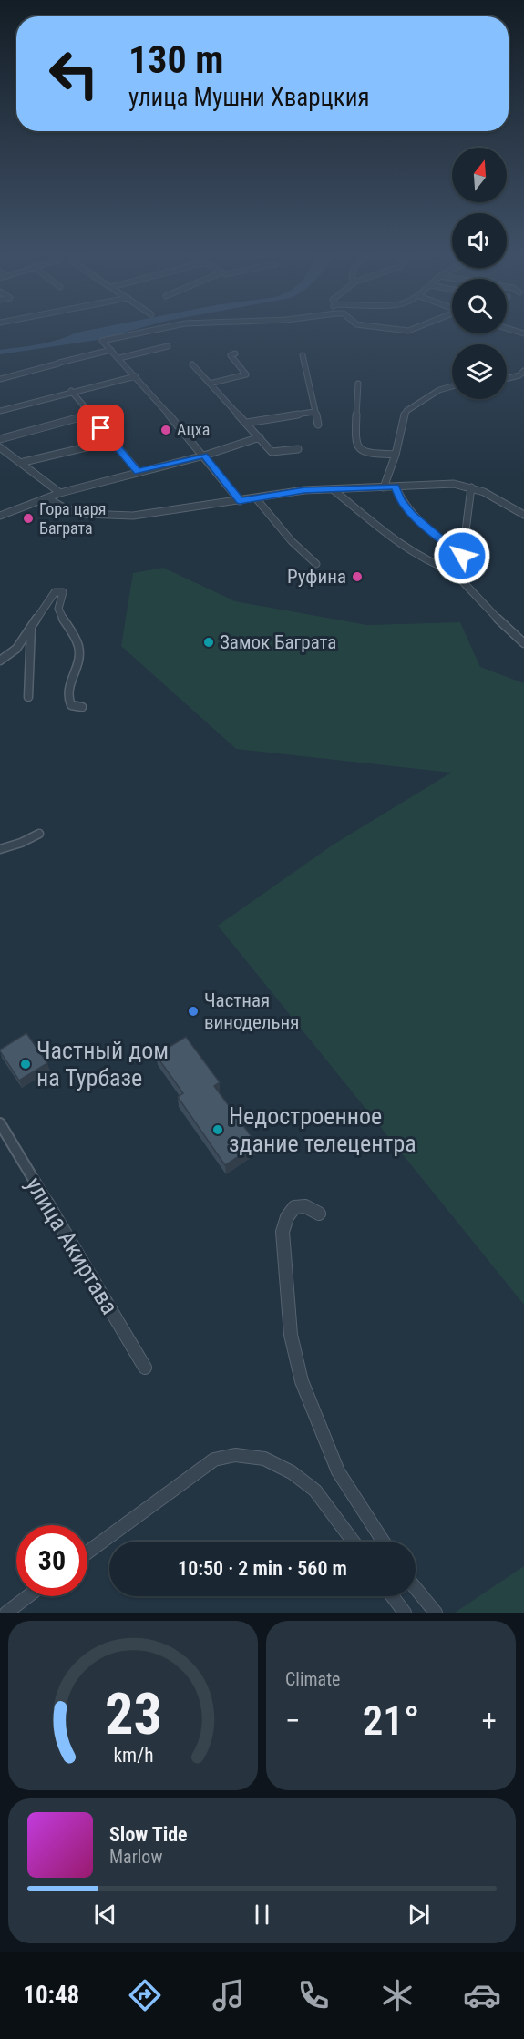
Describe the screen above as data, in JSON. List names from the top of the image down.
{
  "streets": {
    "street": ["улица Акиртава"]
  },
  "places": [
    "Ацха",
    "Гора царя Баграта",
    "Руфина",
    "Замок Баграта",
    "Частная винодельня",
    "Частный дом на Турбазе",
    "Недостроенное здание телецентра"
  ],
  "north": "top",
  "page": {
    "turn": ["130 m", "улица Мушни Хварцкия"],
    "limit": "30",
    "trip": "10:50 · 2 min · 560 m",
    "tile": "Climate",
    "heat": ["−", "21°", "+"],
    "song": ["Slow Tide", "Marlow"],
    "tabs": "10:48",
    "gauge": ["23", "km/h"]
  }
}
